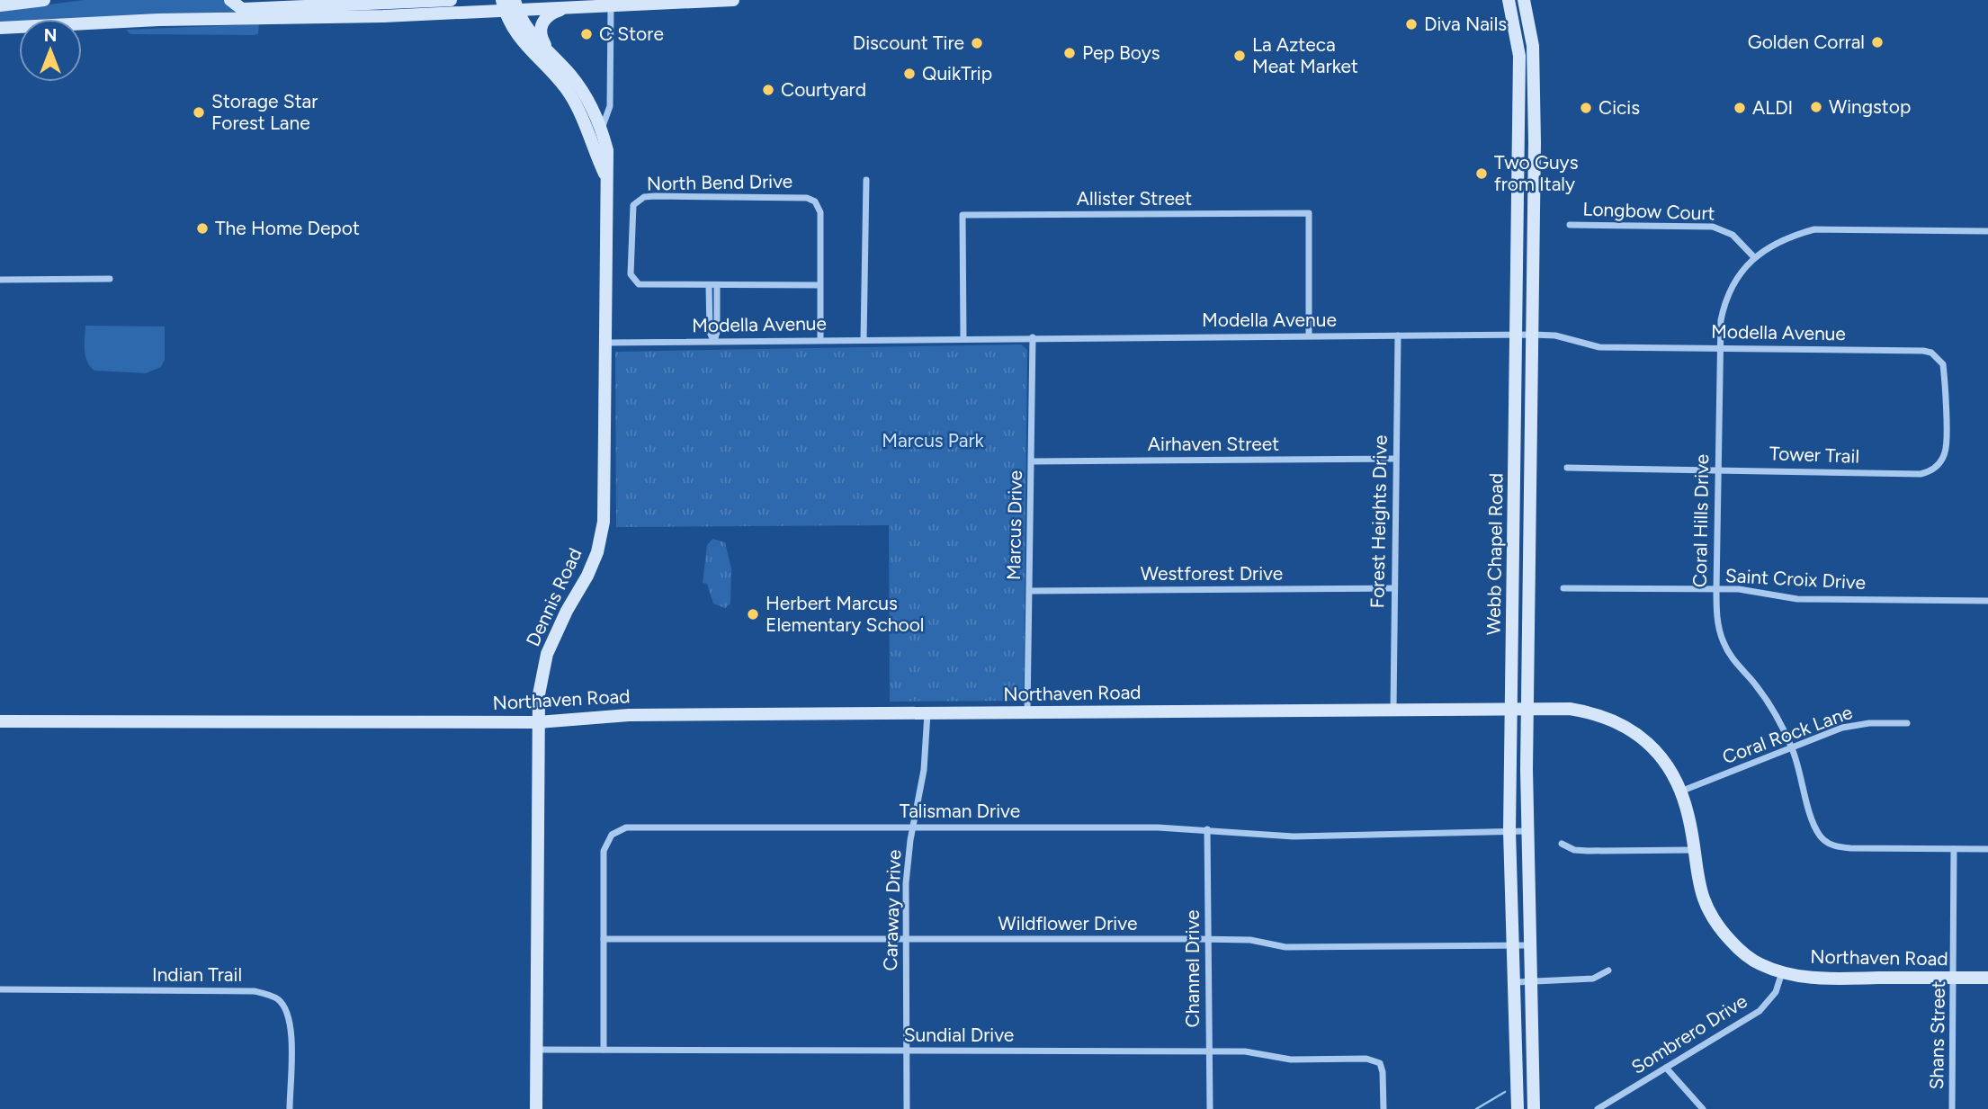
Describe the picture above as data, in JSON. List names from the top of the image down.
{
  "streets": {
    "street": [
      "North Bend Drive",
      "Allister Street",
      "Longbow Court",
      "Modella Avenue",
      "Airhaven Street",
      "Tower Trail",
      "Coral Hills Drive",
      "Forest Heights Drive",
      "Marcus Drive",
      "Webb Chapel Road",
      "Westforest Drive",
      "Saint Croix Drive",
      "Dennis Road",
      "Northaven Road",
      "Coral Rock Lane",
      "Talisman Drive",
      "Caraway Drive",
      "Wildflower Drive",
      "Channel Drive",
      "Indian Trail",
      "Sombrero Drive",
      "Sundial Drive",
      "Shans Street"
    ]
  },
  "crossings": [
    ["Allister Street", "Modella Avenue"],
    ["Longbow Court", "Coral Hills Drive"],
    ["Modella Avenue", "Tower Trail"],
    ["Modella Avenue", "Coral Hills Drive"],
    ["Modella Avenue", "Forest Heights Drive"],
    ["Modella Avenue", "Marcus Drive"],
    ["Modella Avenue", "Webb Chapel Road"],
    ["Modella Avenue", "Dennis Road"],
    ["Airhaven Street", "Forest Heights Drive"],
    ["Airhaven Street", "Marcus Drive"],
    ["Tower Trail", "Coral Hills Drive"],
    ["Coral Hills Drive", "Saint Croix Drive"],
    ["Coral Hills Drive", "Coral Rock Lane"],
    ["Coral Hills Drive", "Shans Street"],
    ["Forest Heights Drive", "Westforest Drive"],
    ["Forest Heights Drive", "Northaven Road"],
    ["Marcus Drive", "Westforest Drive"],
    ["Marcus Drive", "Northaven Road"],
    ["Webb Chapel Road", "Northaven Road"],
    ["Webb Chapel Road", "Talisman Drive"],
    ["Webb Chapel Road", "Wildflower Drive"],
    ["Dennis Road", "Northaven Road"],
    ["Dennis Road", "Sundial Drive"],
    ["Northaven Road", "Coral Rock Lane"],
    ["Northaven Road", "Caraway Drive"],
    ["Northaven Road", "Sombrero Drive"],
    ["Northaven Road", "Shans Street"],
    ["Talisman Drive", "Caraway Drive"],
    ["Talisman Drive", "Wildflower Drive"],
    ["Talisman Drive", "Channel Drive"],
    ["Talisman Drive", "Sundial Drive"],
    ["Caraway Drive", "Wildflower Drive"],
    ["Caraway Drive", "Sundial Drive"],
    ["Wildflower Drive", "Channel Drive"],
    ["Channel Drive", "Sundial Drive"]
  ],
  "parks": ["Marcus Park"],
  "places": [
    "Diva Nails",
    "C Store",
    "Golden Corral",
    "Discount Tire",
    "Pep Boys",
    "La Azteca Meat Market",
    "QuikTrip",
    "Courtyard",
    "Wingstop",
    "Cicis",
    "ALDI",
    "Storage Star Forest Lane",
    "Two Guys from Italy",
    "The Home Depot",
    "Herbert Marcus Elementary School"
  ],
  "north": "top"
}
